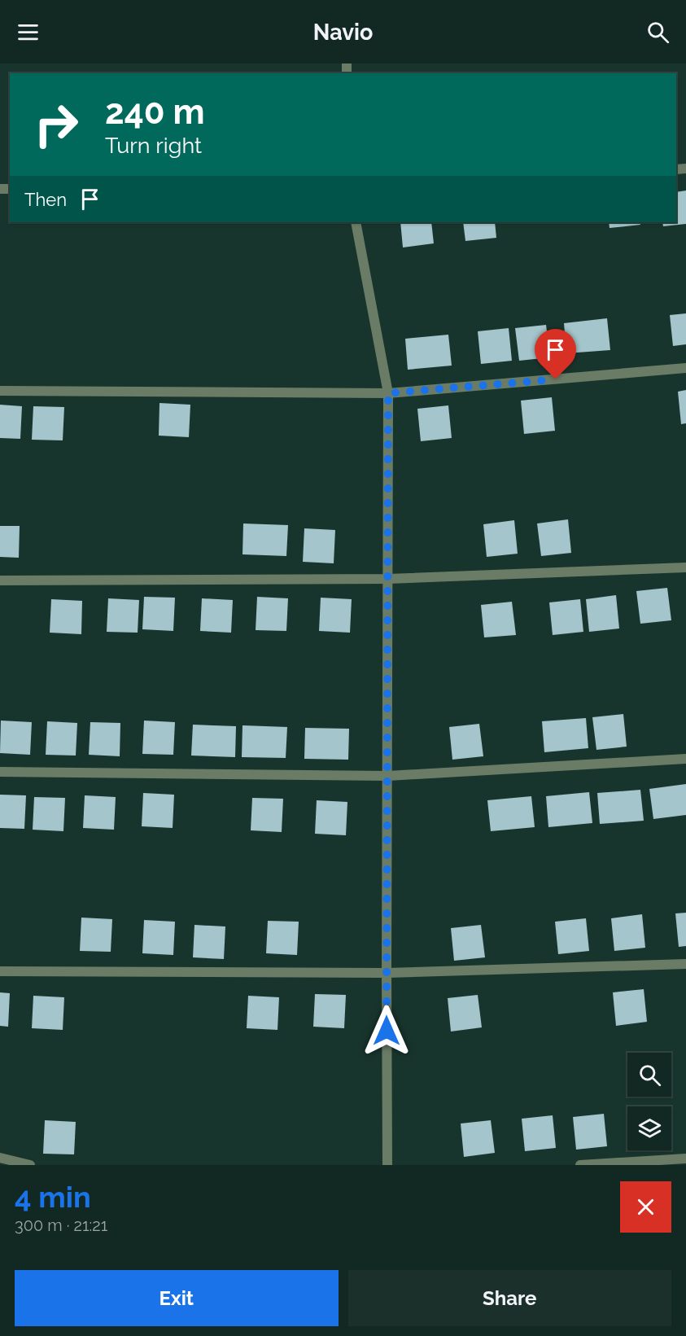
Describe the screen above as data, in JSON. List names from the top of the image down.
{
  "page": {
    "header": "Navio",
    "turn": ["240 m", "Turn right"],
    "then": "Then",
    "heading": ["4 min", "300 m · 21:21"],
    "buttons": ["Exit", "Share"]
  }
}
